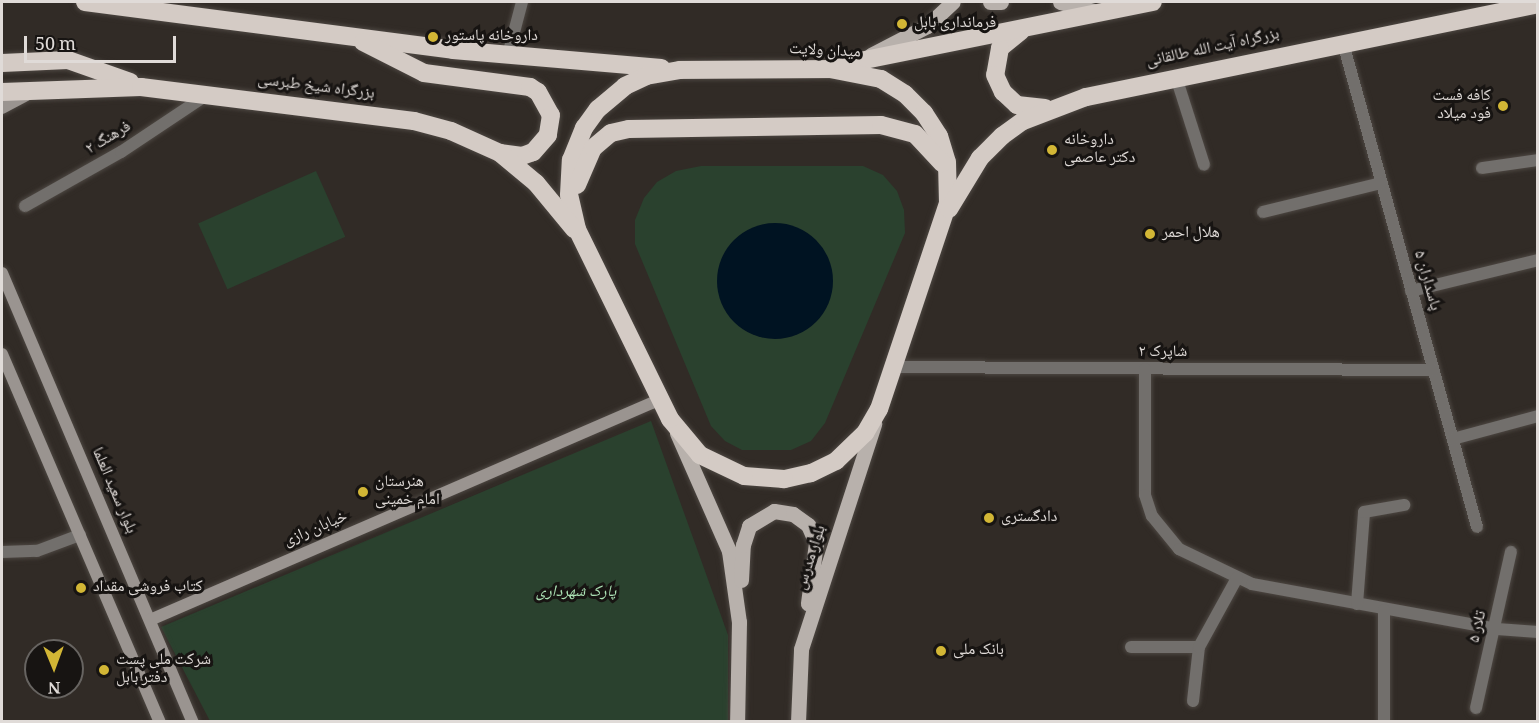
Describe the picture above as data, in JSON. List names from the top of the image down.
{
  "streets": {
    "highway": ["بزرگراه آیت الله طالقانی", "میدان ولایت", "بزرگراه شیخ طبرسی"],
    "main road": ["بلوار سعید العلما", "خیابان رازی", "بلوار مدرس"],
    "street": [
      "فرهنگ ۲",
      "پاسداران ۵",
      "شاپرک ۲",
      "تلار ۵"
    ]
  },
  "crossings": [
    ["بزرگراه آیت الله طالقانی", "میدان ولایت"],
    ["بزرگراه آیت الله طالقانی", "پاسداران ۵"],
    ["میدان ولایت", "بزرگراه شیخ طبرسی"],
    ["میدان ولایت", "شاپرک ۲"],
    ["میدان ولایت", "خیابان رازی"],
    ["میدان ولایت", "بلوار مدرس"],
    ["بزرگراه شیخ طبرسی", "فرهنگ ۲"],
    ["پاسداران ۵", "شاپرک ۲"],
    ["بلوار سعید العلما", "خیابان رازی"]
  ],
  "parks": ["پارک شهرداری"],
  "places": [
    "فرمانداری بابل",
    "داروخانه پاستور",
    "کافه فست فود میلاد",
    "داروخانه دکتر عاصمی",
    "هلال احمر",
    "هنرستان امام خمینی",
    "دادگستری",
    "کتاب فروشی مقداد",
    "بانک ملی",
    "شرکت ملی پست دفتر بابل"
  ],
  "scale_bar": "50 m",
  "north": "bottom"
}
